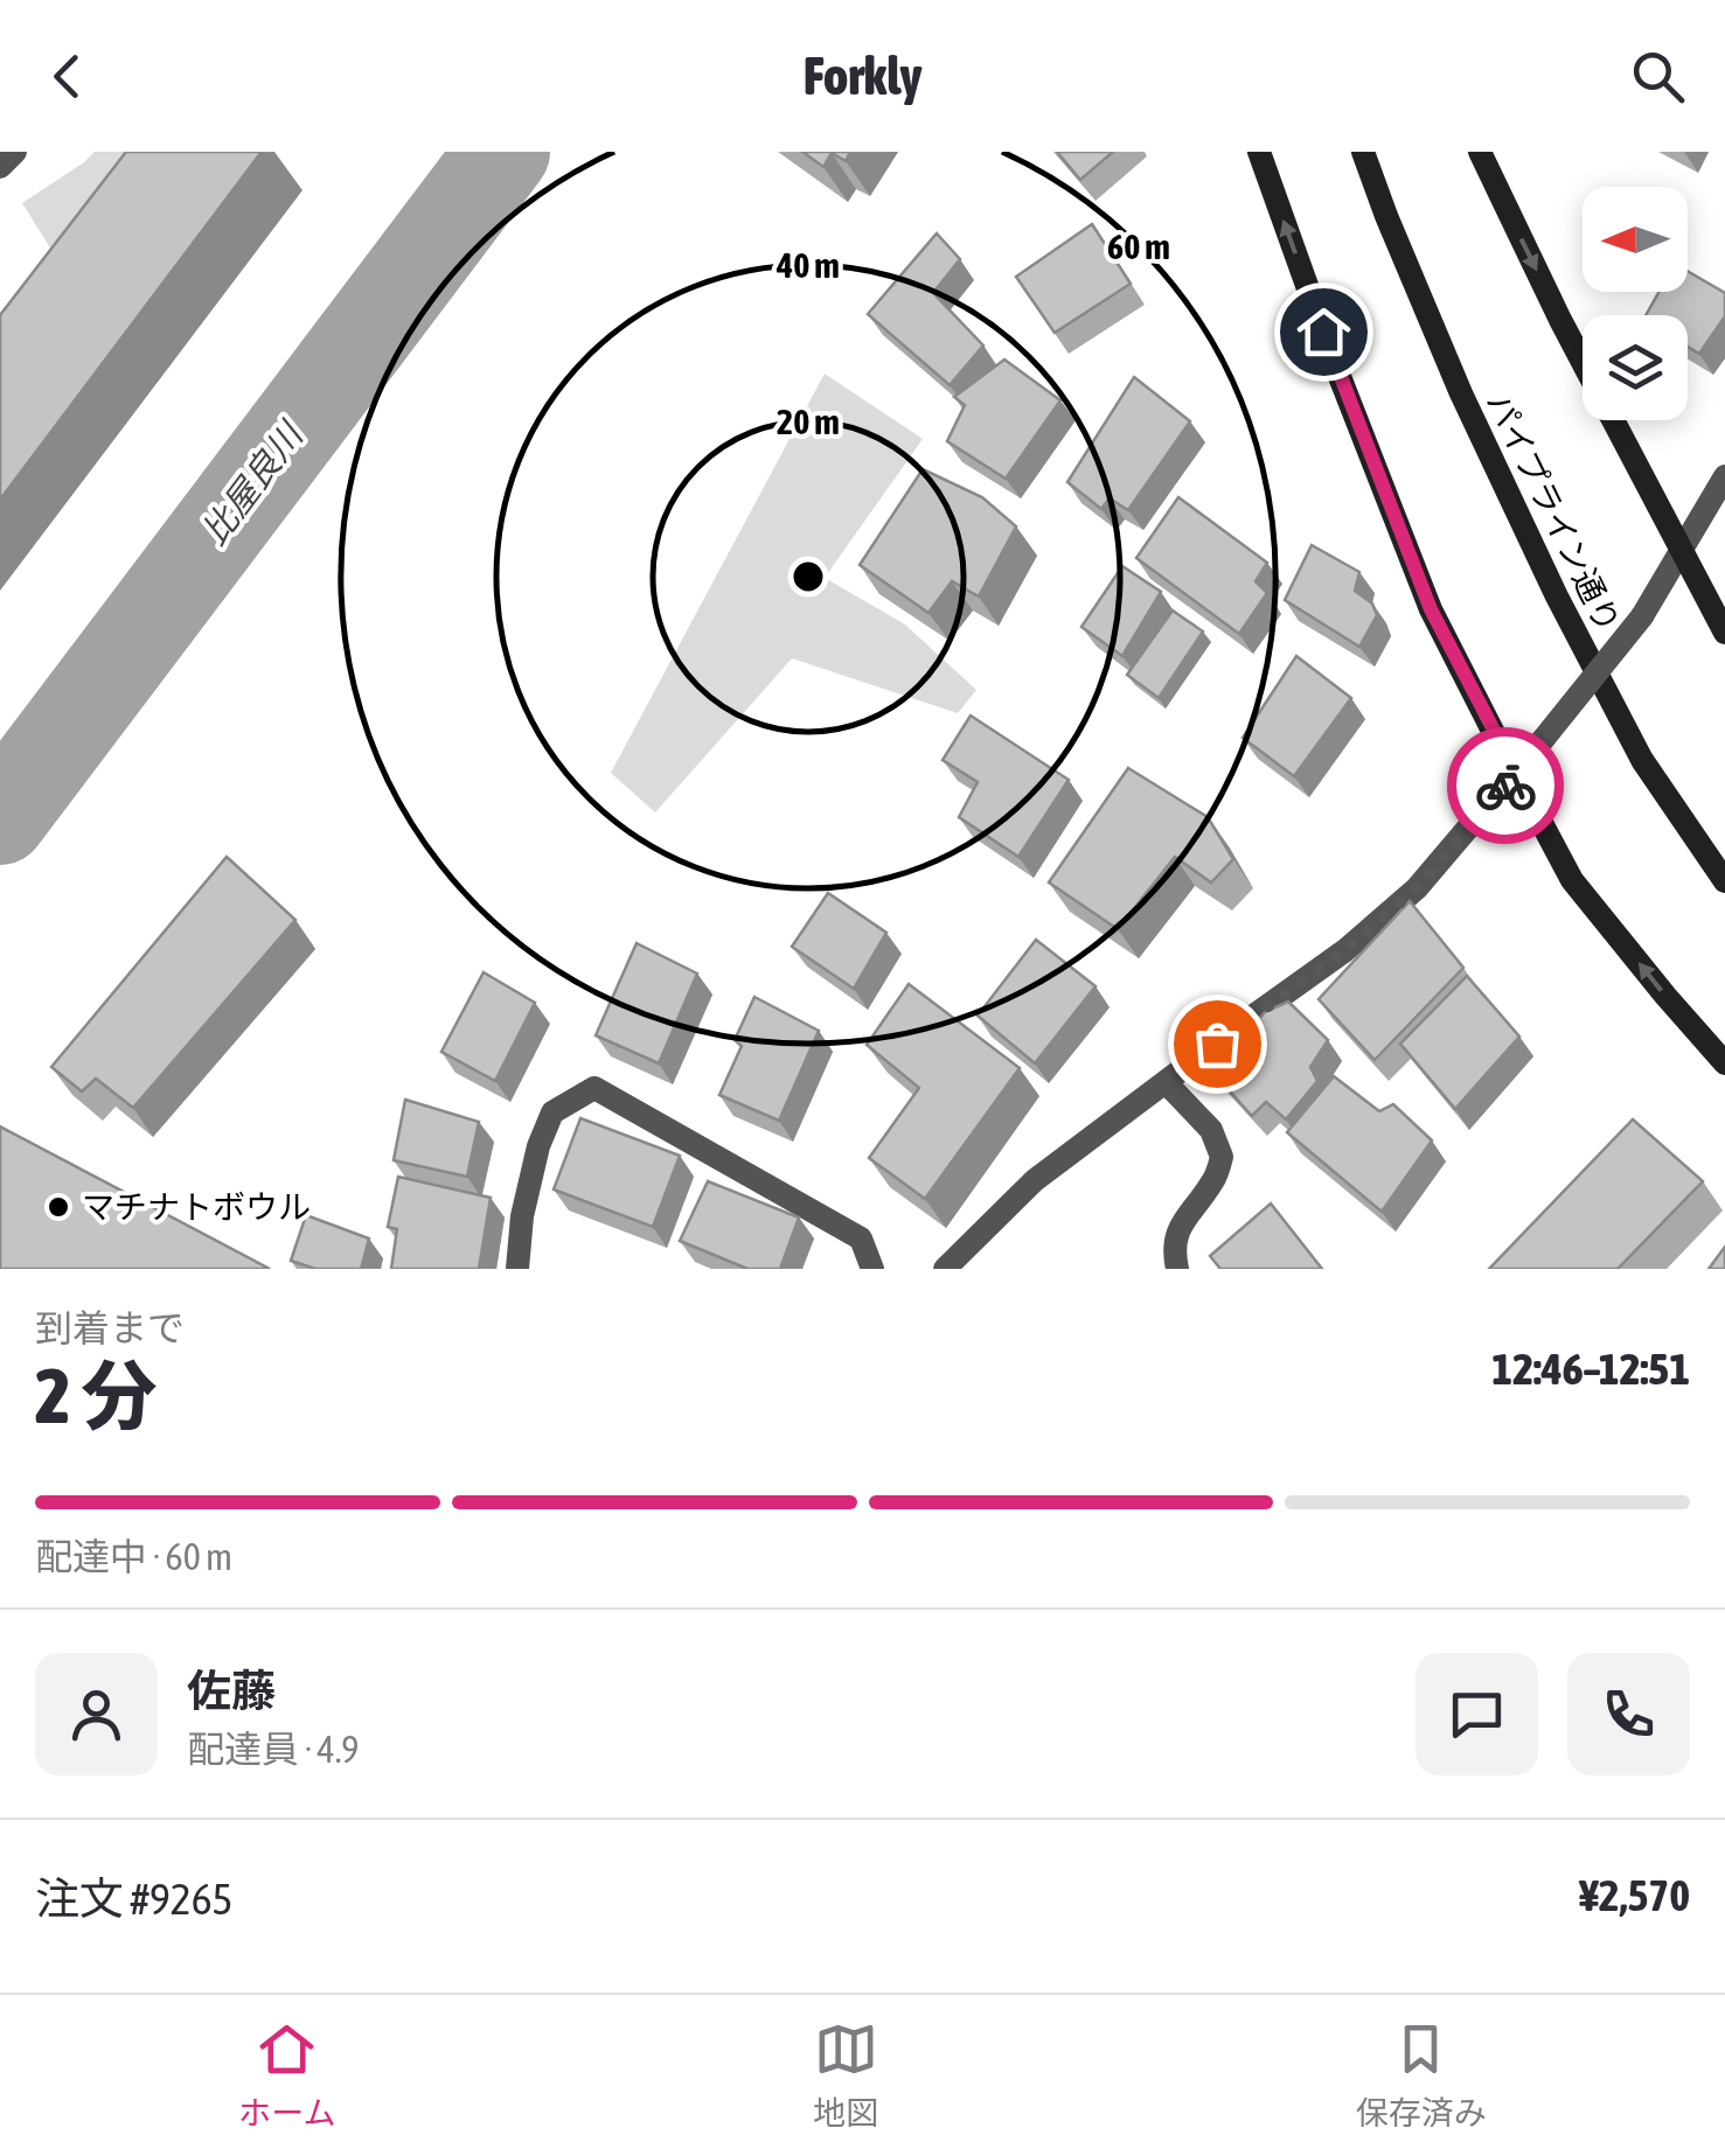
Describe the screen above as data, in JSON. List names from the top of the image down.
{
  "streets": {
    "main road": ["パイプライン通り"]
  },
  "water": ["比屋良川"],
  "places": ["マチナトボウル"],
  "north": "left",
  "page": {
    "header": "Forkly",
    "heading": ["2 分", "到着まで", "12:46–12:51"],
    "panel": [
      "佐藤",
      "配達員 · 4.9",
      "注文 #9265",
      "¥2,570"
    ],
    "bar": "配達中 · 60 m",
    "tabs": ["ホーム", "地図", "保存済み"]
  },
  "rings": ["60 m", "40 m", "20 m"]
}
